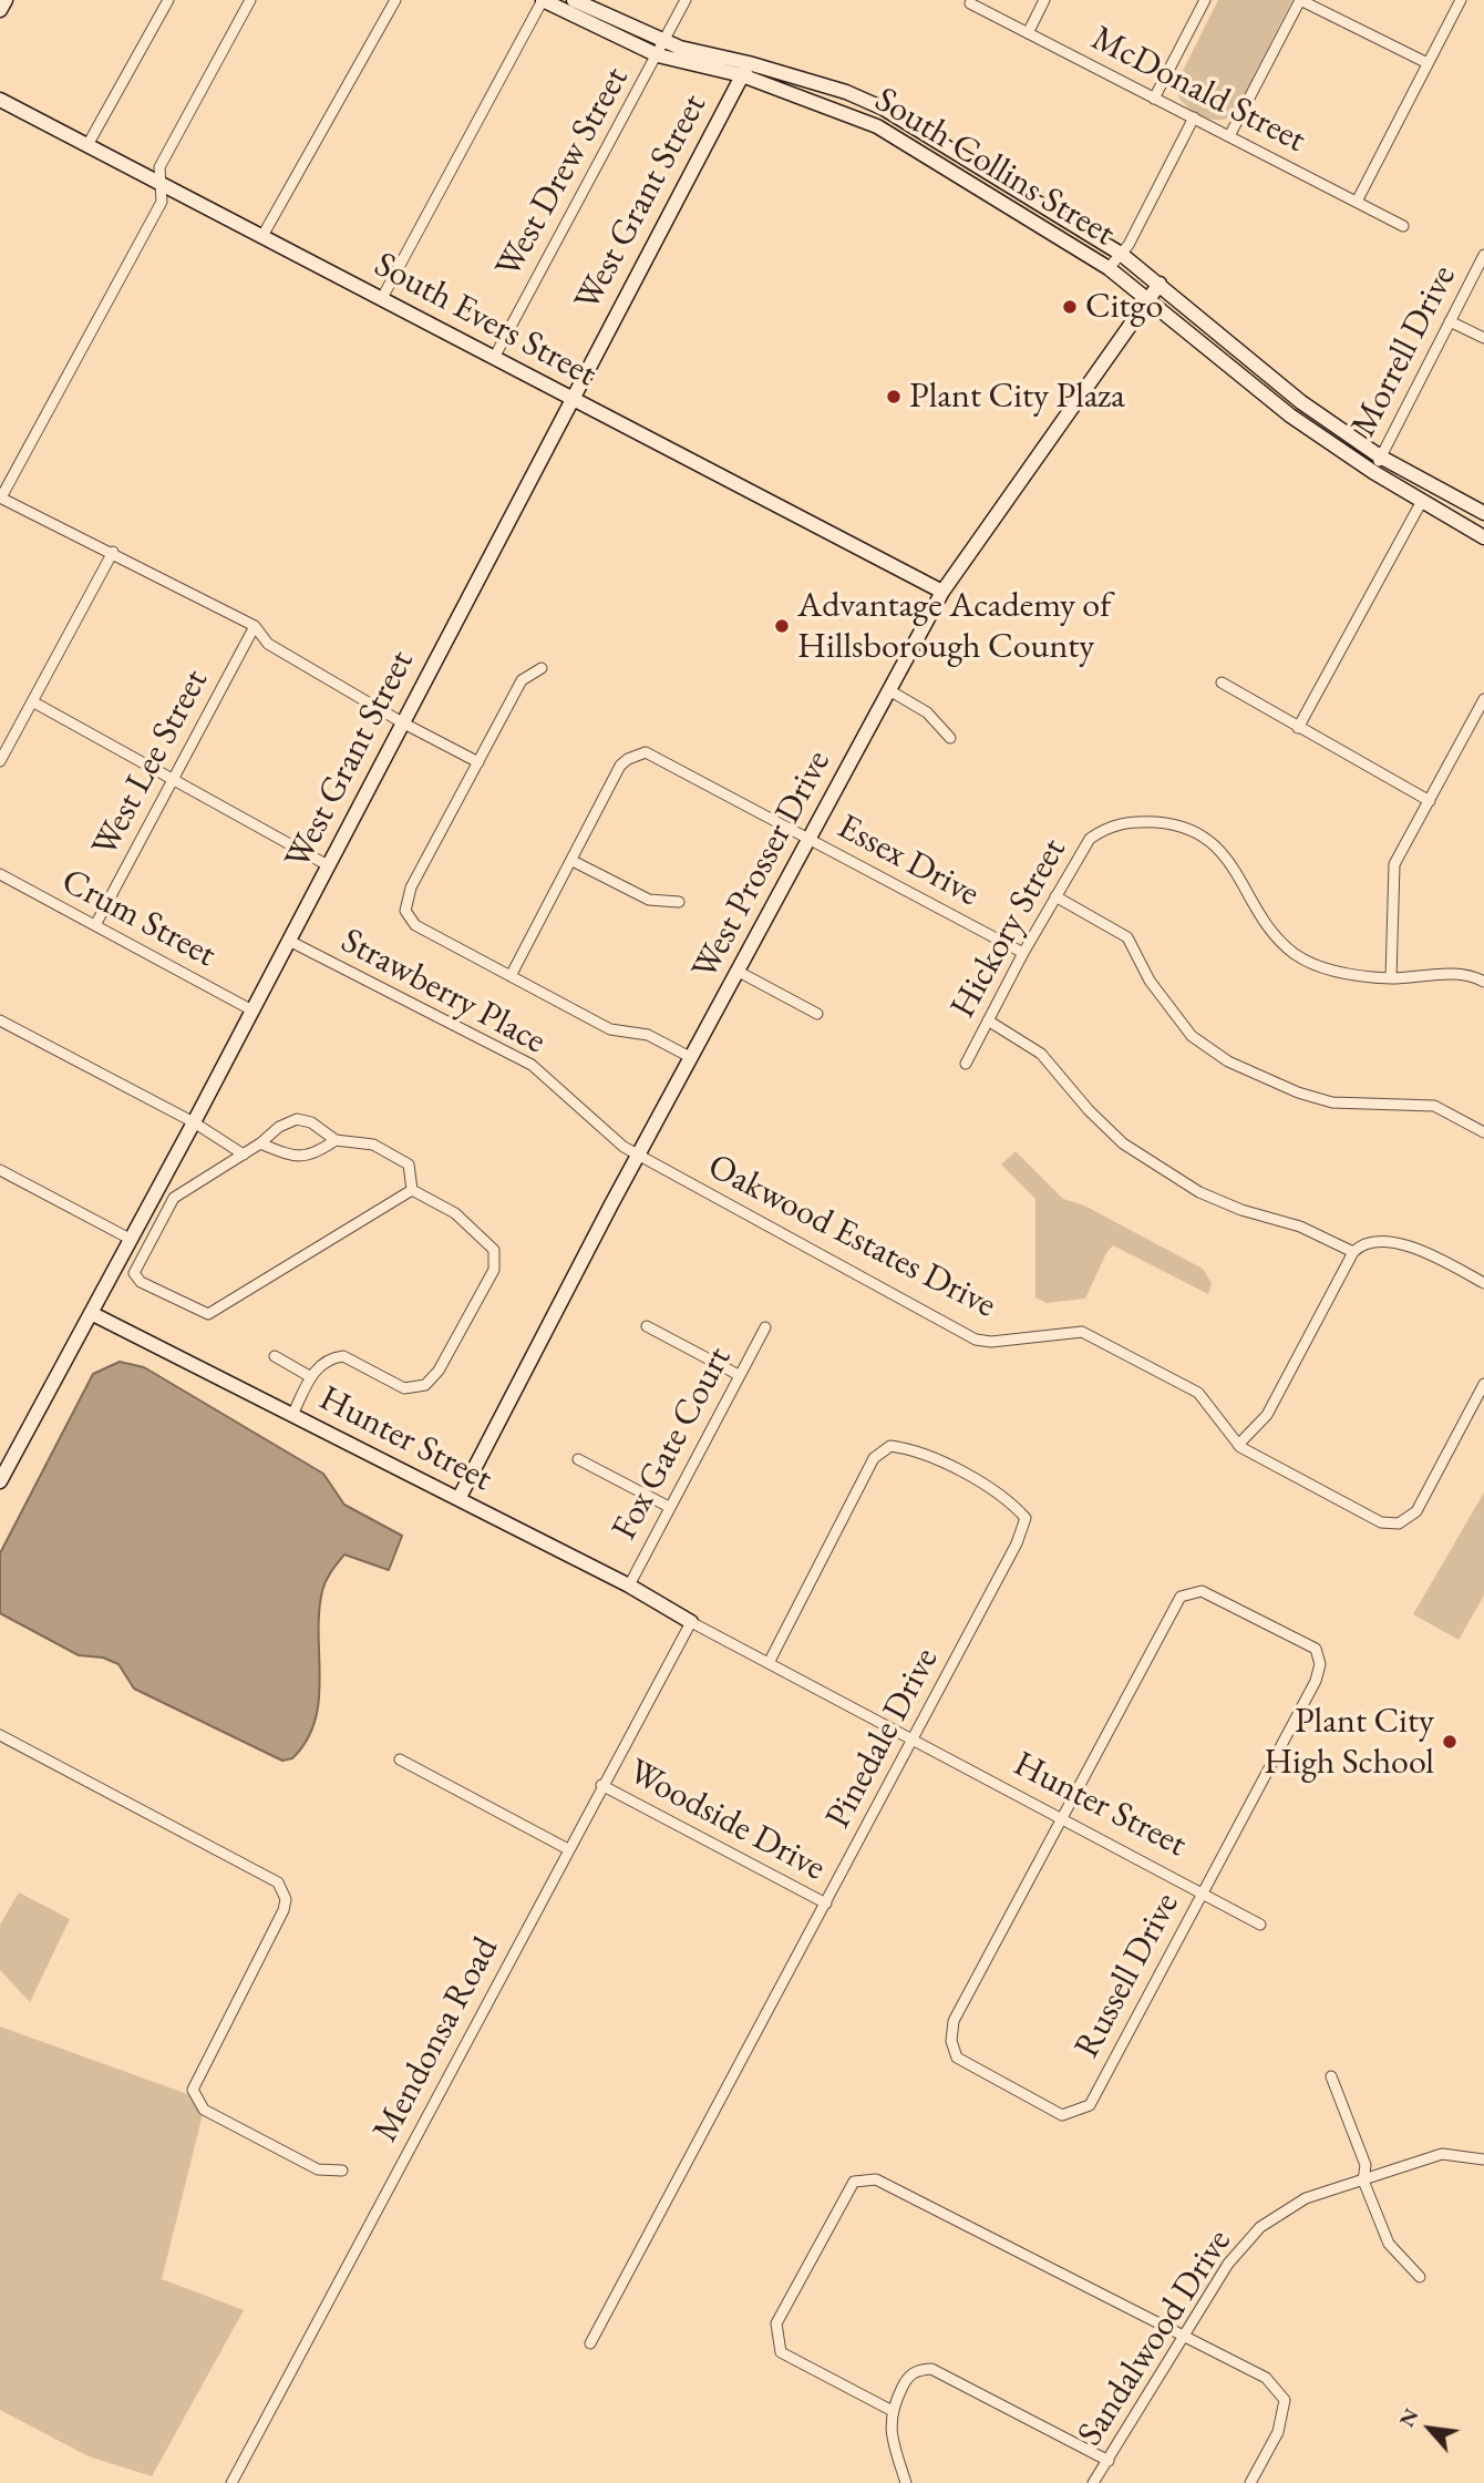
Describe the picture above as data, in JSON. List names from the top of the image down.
{
  "streets": {
    "street": [
      "McDonald Street",
      "South Collins Street",
      "West Drew Street",
      "West Grant Street",
      "South Evers Street",
      "Morrell Drive",
      "West Lee Street",
      "Essex Drive",
      "West Prosser Drive",
      "Crum Street",
      "Hickory Street",
      "Strawberry Place",
      "Oakwood Estates Drive",
      "Hunter Street",
      "Fox Gate Court",
      "Pinedale Drive",
      "Woodside Drive",
      "Russell Drive",
      "Mendonsa Road",
      "Sandalwood Drive"
    ]
  },
  "crossings": [
    ["South Collins Street", "West Drew Street"],
    ["South Collins Street", "West Grant Street"],
    ["South Collins Street", "West Prosser Drive"],
    ["West Drew Street", "South Evers Street"],
    ["West Grant Street", "South Evers Street"],
    ["West Grant Street", "Crum Street"],
    ["West Grant Street", "Strawberry Place"],
    ["West Grant Street", "Hunter Street"],
    ["South Evers Street", "West Prosser Drive"],
    ["West Lee Street", "Crum Street"],
    ["Essex Drive", "West Prosser Drive"],
    ["Essex Drive", "Hickory Street"],
    ["West Prosser Drive", "Strawberry Place"],
    ["West Prosser Drive", "Oakwood Estates Drive"],
    ["West Prosser Drive", "Hunter Street"],
    ["Strawberry Place", "Oakwood Estates Drive"],
    ["Hunter Street", "Fox Gate Court"],
    ["Hunter Street", "Pinedale Drive"],
    ["Hunter Street", "Russell Drive"],
    ["Hunter Street", "Mendonsa Road"],
    ["Pinedale Drive", "Woodside Drive"],
    ["Woodside Drive", "Mendonsa Road"]
  ],
  "places": [
    "Citgo",
    "Plant City Plaza",
    "Advantage Academy of Hillsborough County",
    "Plant City High School"
  ],
  "north": "top left"
}
